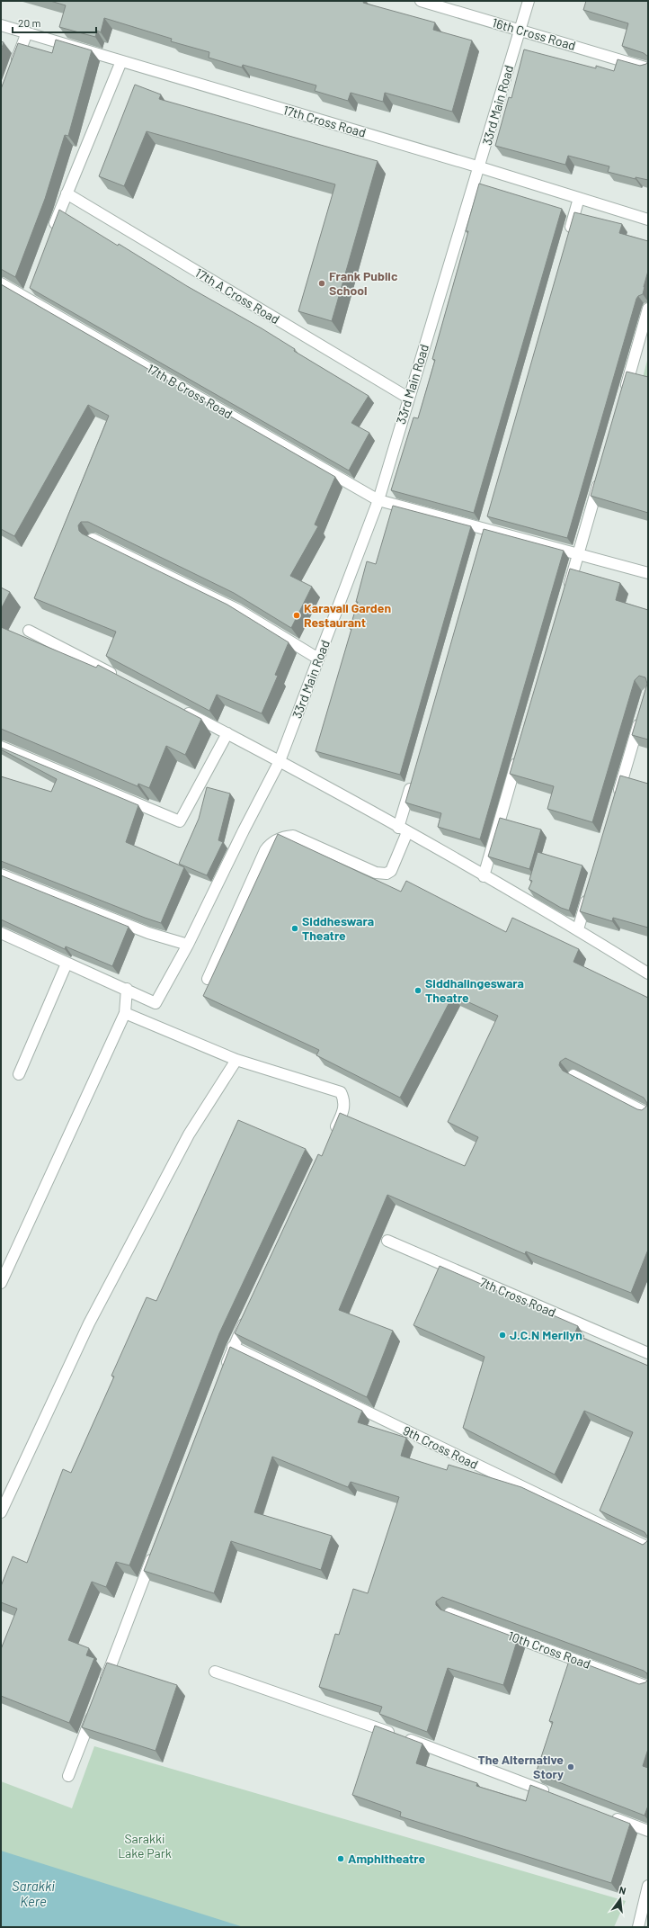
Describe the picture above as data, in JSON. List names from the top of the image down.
{
  "streets": {
    "street": [
      "16th Cross Road",
      "33rd Main Road",
      "17th Cross Road",
      "17th A Cross Road",
      "17th B Cross Road",
      "7th Cross Road",
      "9th Cross Road",
      "10th Cross Road"
    ]
  },
  "crossings": [
    ["16th Cross Road", "33rd Main Road"],
    ["33rd Main Road", "17th Cross Road"],
    ["33rd Main Road", "17th A Cross Road"],
    ["33rd Main Road", "17th B Cross Road"]
  ],
  "water": ["Sarakki Kere"],
  "parks": ["Sarakki Lake Park"],
  "places": [
    "Frank Public School",
    "Karavali Garden Restaurant",
    "Siddheswara Theatre",
    "Siddhalingeswara Theatre",
    "J.C.N Merilyn",
    "The Alternative Story",
    "Amphitheatre"
  ],
  "scale_bar": "20 m",
  "north": "top"
}
